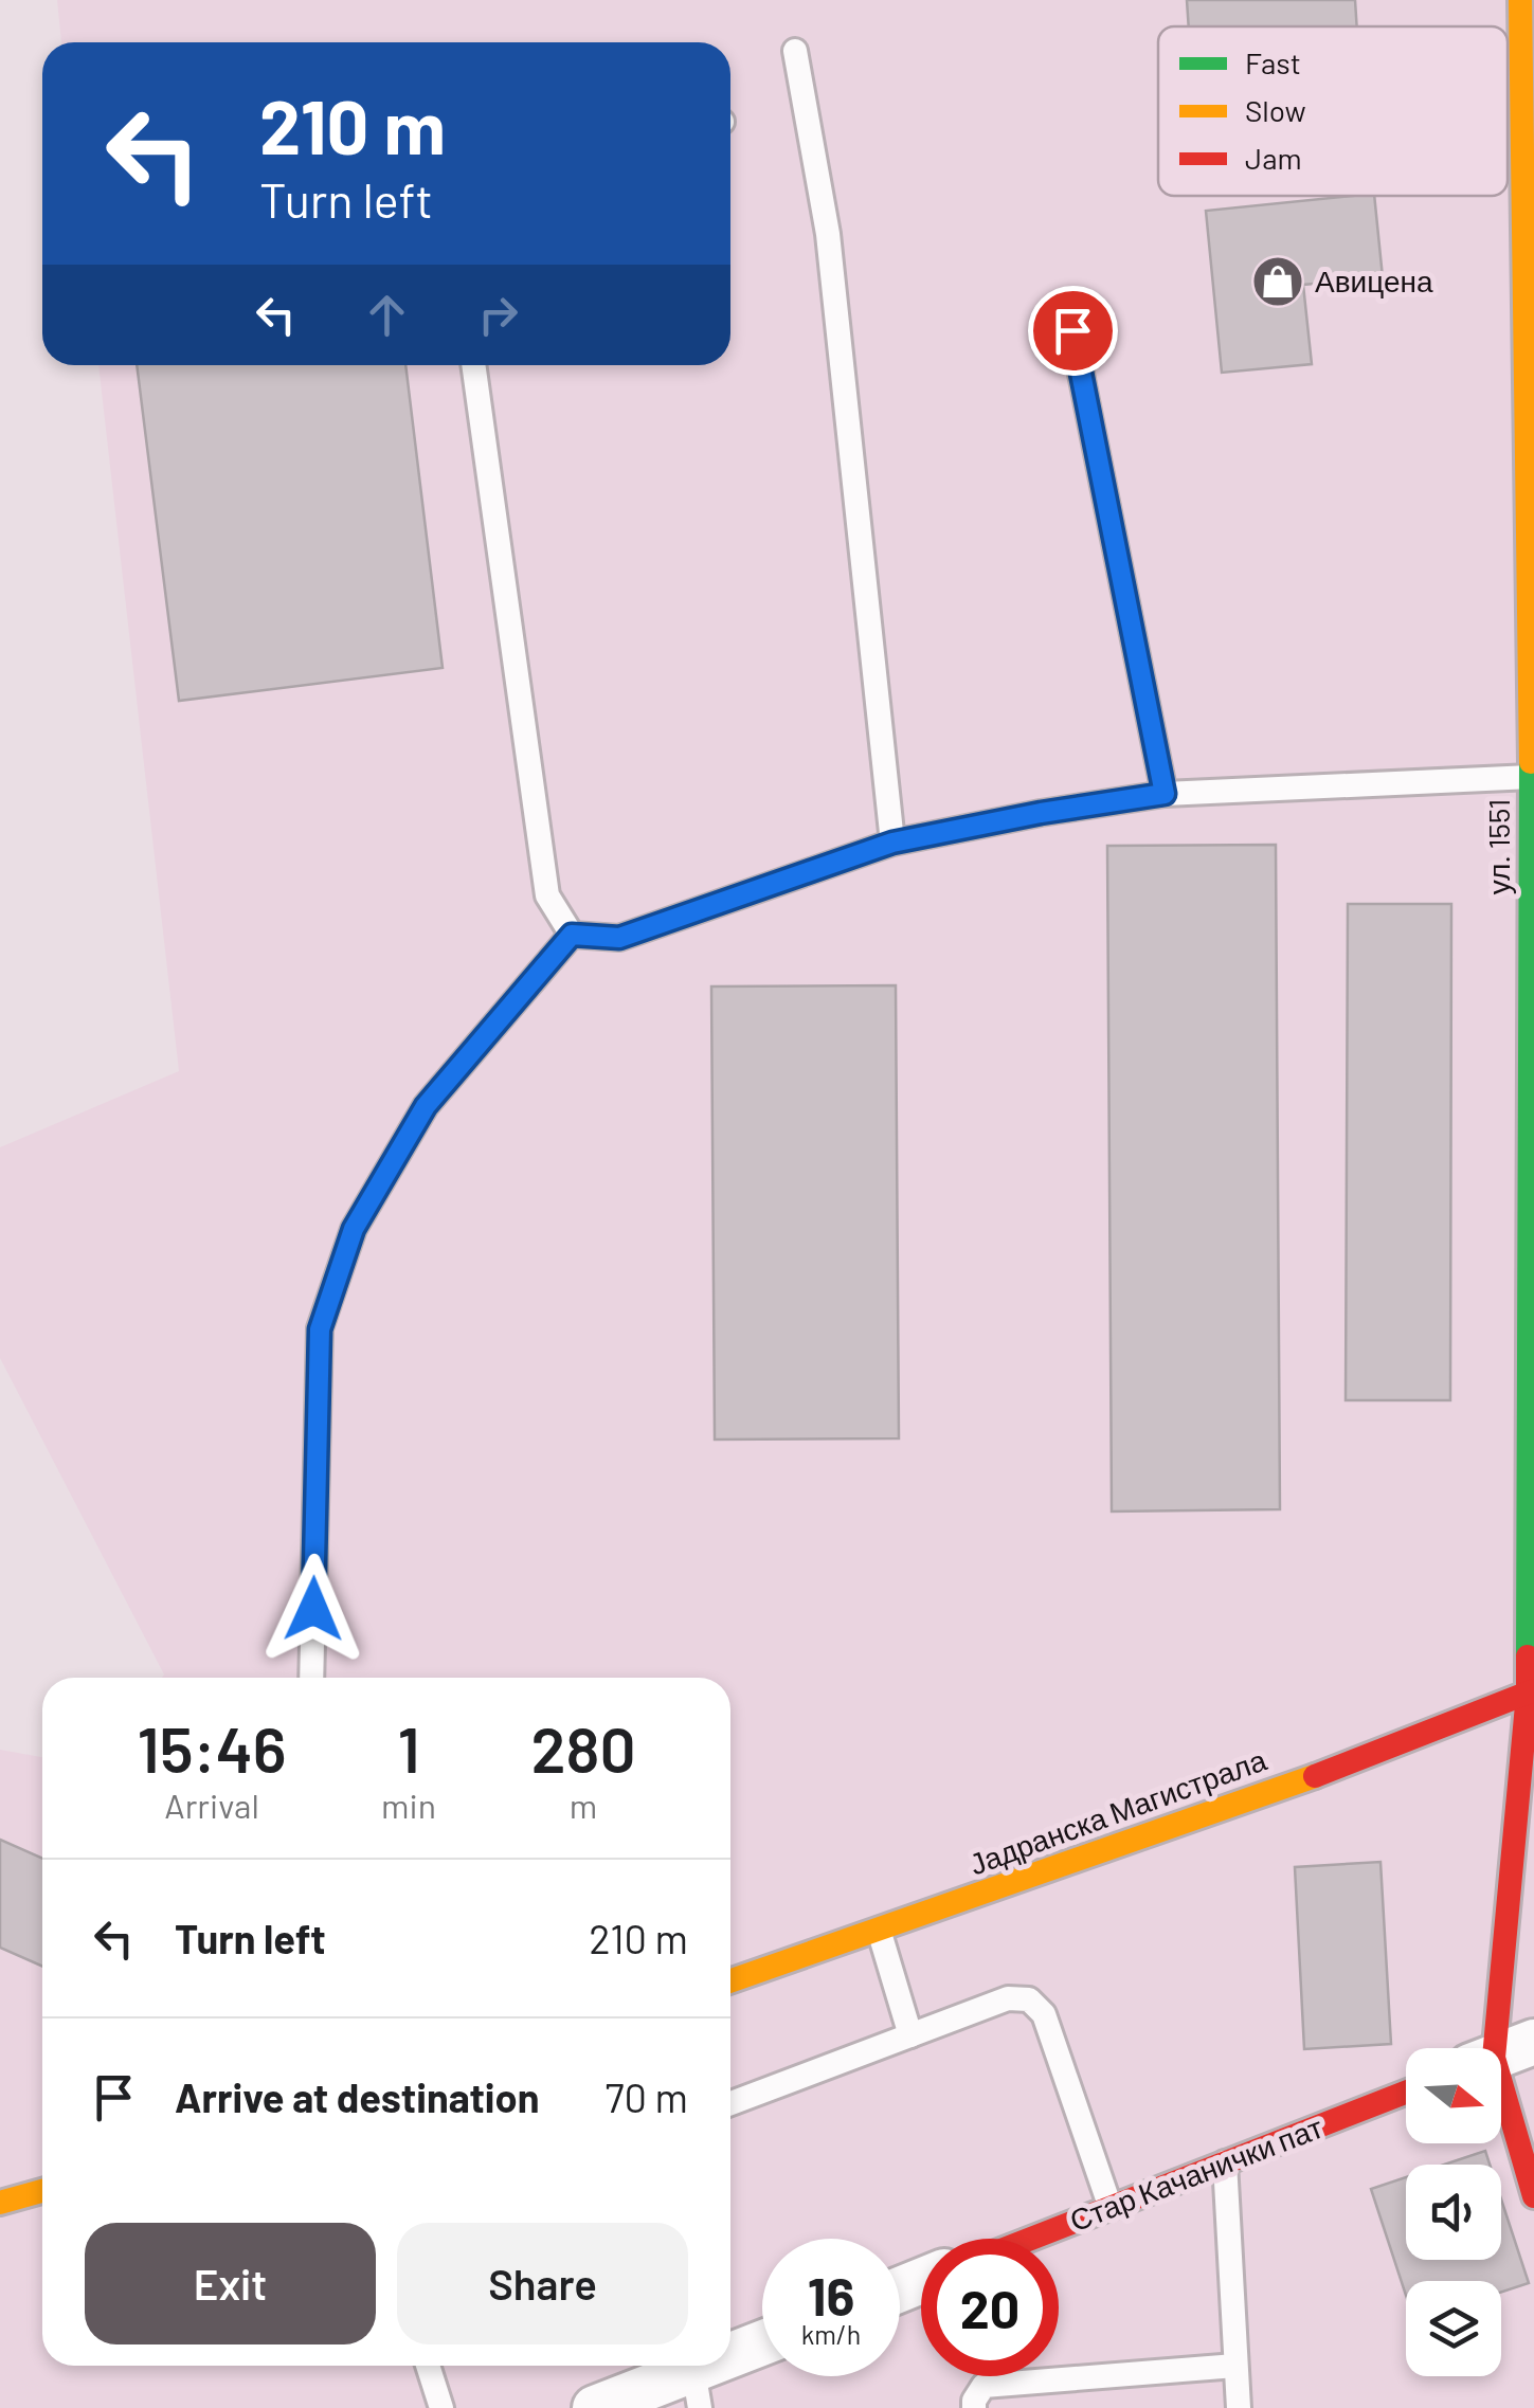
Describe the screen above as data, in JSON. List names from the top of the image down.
{
  "streets": {
    "street": ["ул. 1551", "Јадранска Магистрала", "Стар Качанички пат"]
  },
  "crossings": [
    ["ул. 1551", "Јадранска Магистрала"]
  ],
  "places": {
    "shop": ["Авицена"]
  },
  "legend": ["Fast", "Slow", "Jam"],
  "north": "right",
  "page": {
    "turn": ["210 m", "Turn left"],
    "eta": [
      "15:46",
      "Arrival",
      "1",
      "min",
      "280",
      "m"
    ],
    "list": [
      {
        "name": "Turn left",
        "value": "210 m"
      },
      {
        "name": "Arrive at destination",
        "value": "70 m"
      }
    ],
    "buttons": ["Exit", "Share"],
    "speed": "16 km/h",
    "limit": "20"
  }
}
